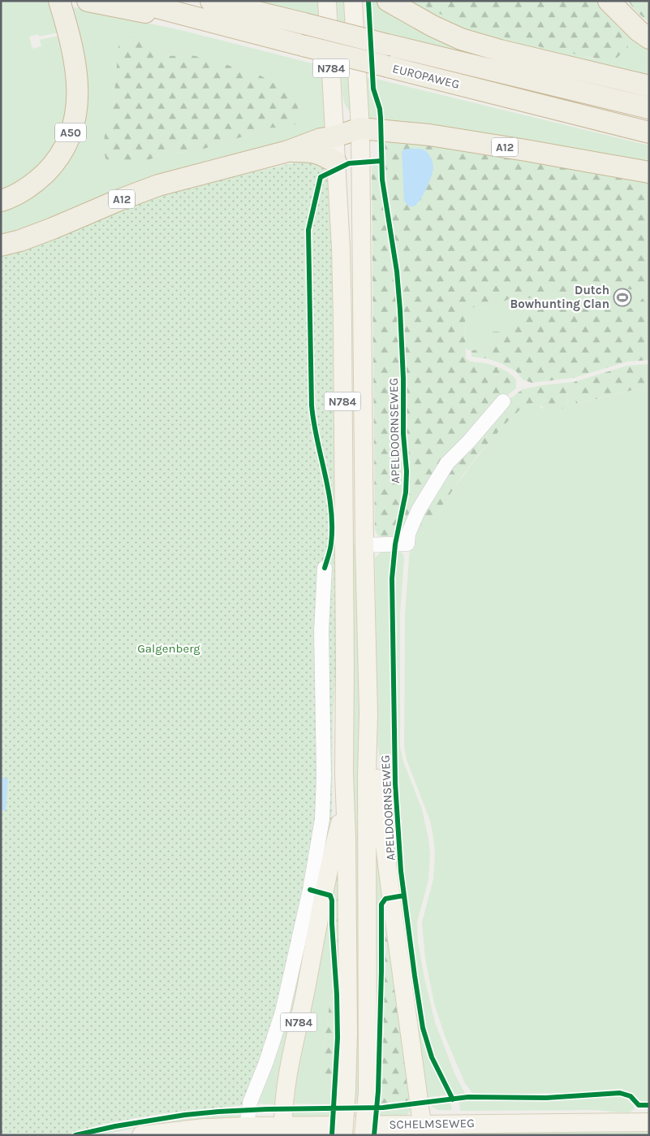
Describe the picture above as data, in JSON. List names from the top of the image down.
{
  "streets": {
    "highway": ["EUROPAWEG", "A50", "A12"],
    "main road": ["N784", "APELDOORNSEWEG", "SCHELMSEWEG"]
  },
  "crossings": [
    ["N784", "A12"],
    ["N784", "APELDOORNSEWEG"],
    ["N784", "SCHELMSEWEG"],
    ["A12", "APELDOORNSEWEG"]
  ],
  "parks": ["Galgenberg"],
  "places": {
    "sports": ["Dutch Bowhunting Clan"]
  }
}
